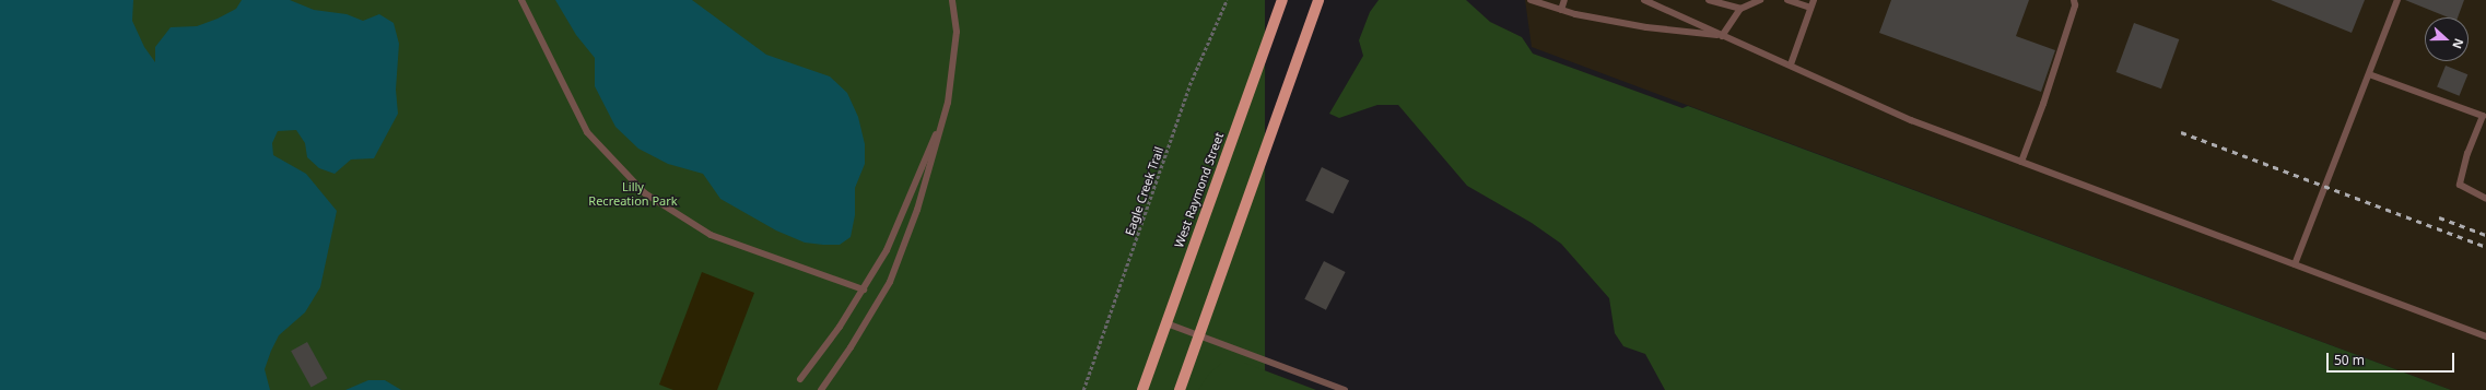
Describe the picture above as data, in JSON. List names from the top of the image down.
{
  "streets": {
    "main road": ["West Raymond Street"],
    "path": ["Eagle Creek Trail"]
  },
  "parks": ["Lilly Recreation Park"],
  "scale_bar": "50 m",
  "north": "right"
}
